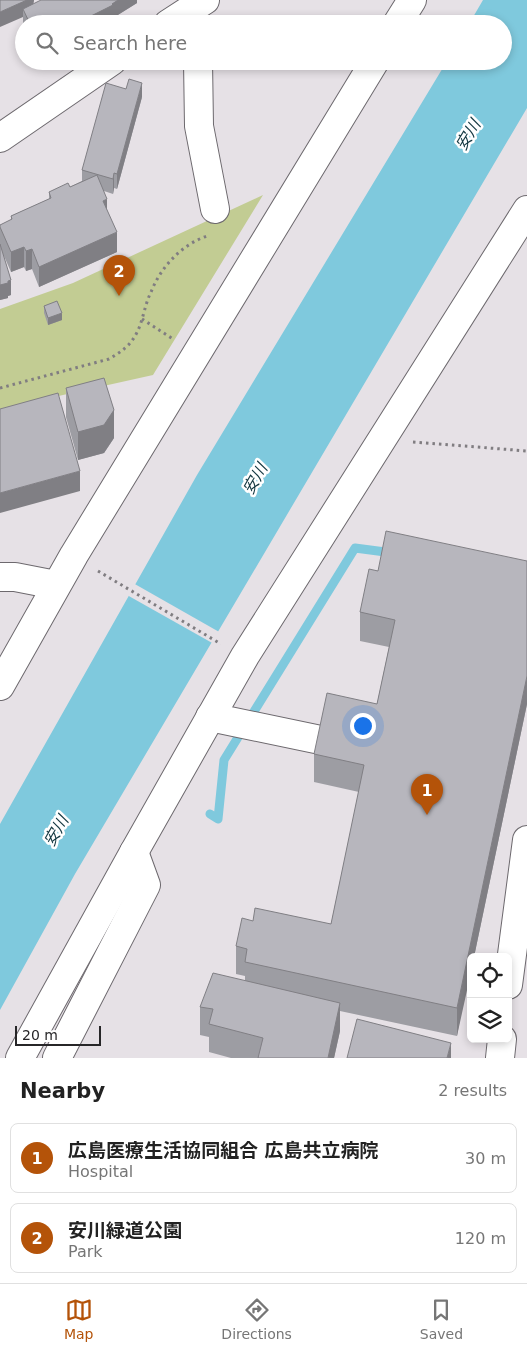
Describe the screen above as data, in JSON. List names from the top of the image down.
{
  "water": ["安川"],
  "scale_bar": "20 m",
  "page": {
    "search": "Search here",
    "pins": ["2", "1"],
    "scale": "20 m",
    "heading": ["Nearby", "2 results"],
    "list": [
      {
        "mark": "1",
        "name": "広島医療生活協同組合 広島共立病院",
        "note": "Hospital",
        "value": "30 m"
      },
      {
        "mark": "2",
        "name": "安川緑道公園",
        "note": "Park",
        "value": "120 m"
      }
    ],
    "nav": ["Map", "Directions", "Saved"]
  }
}
